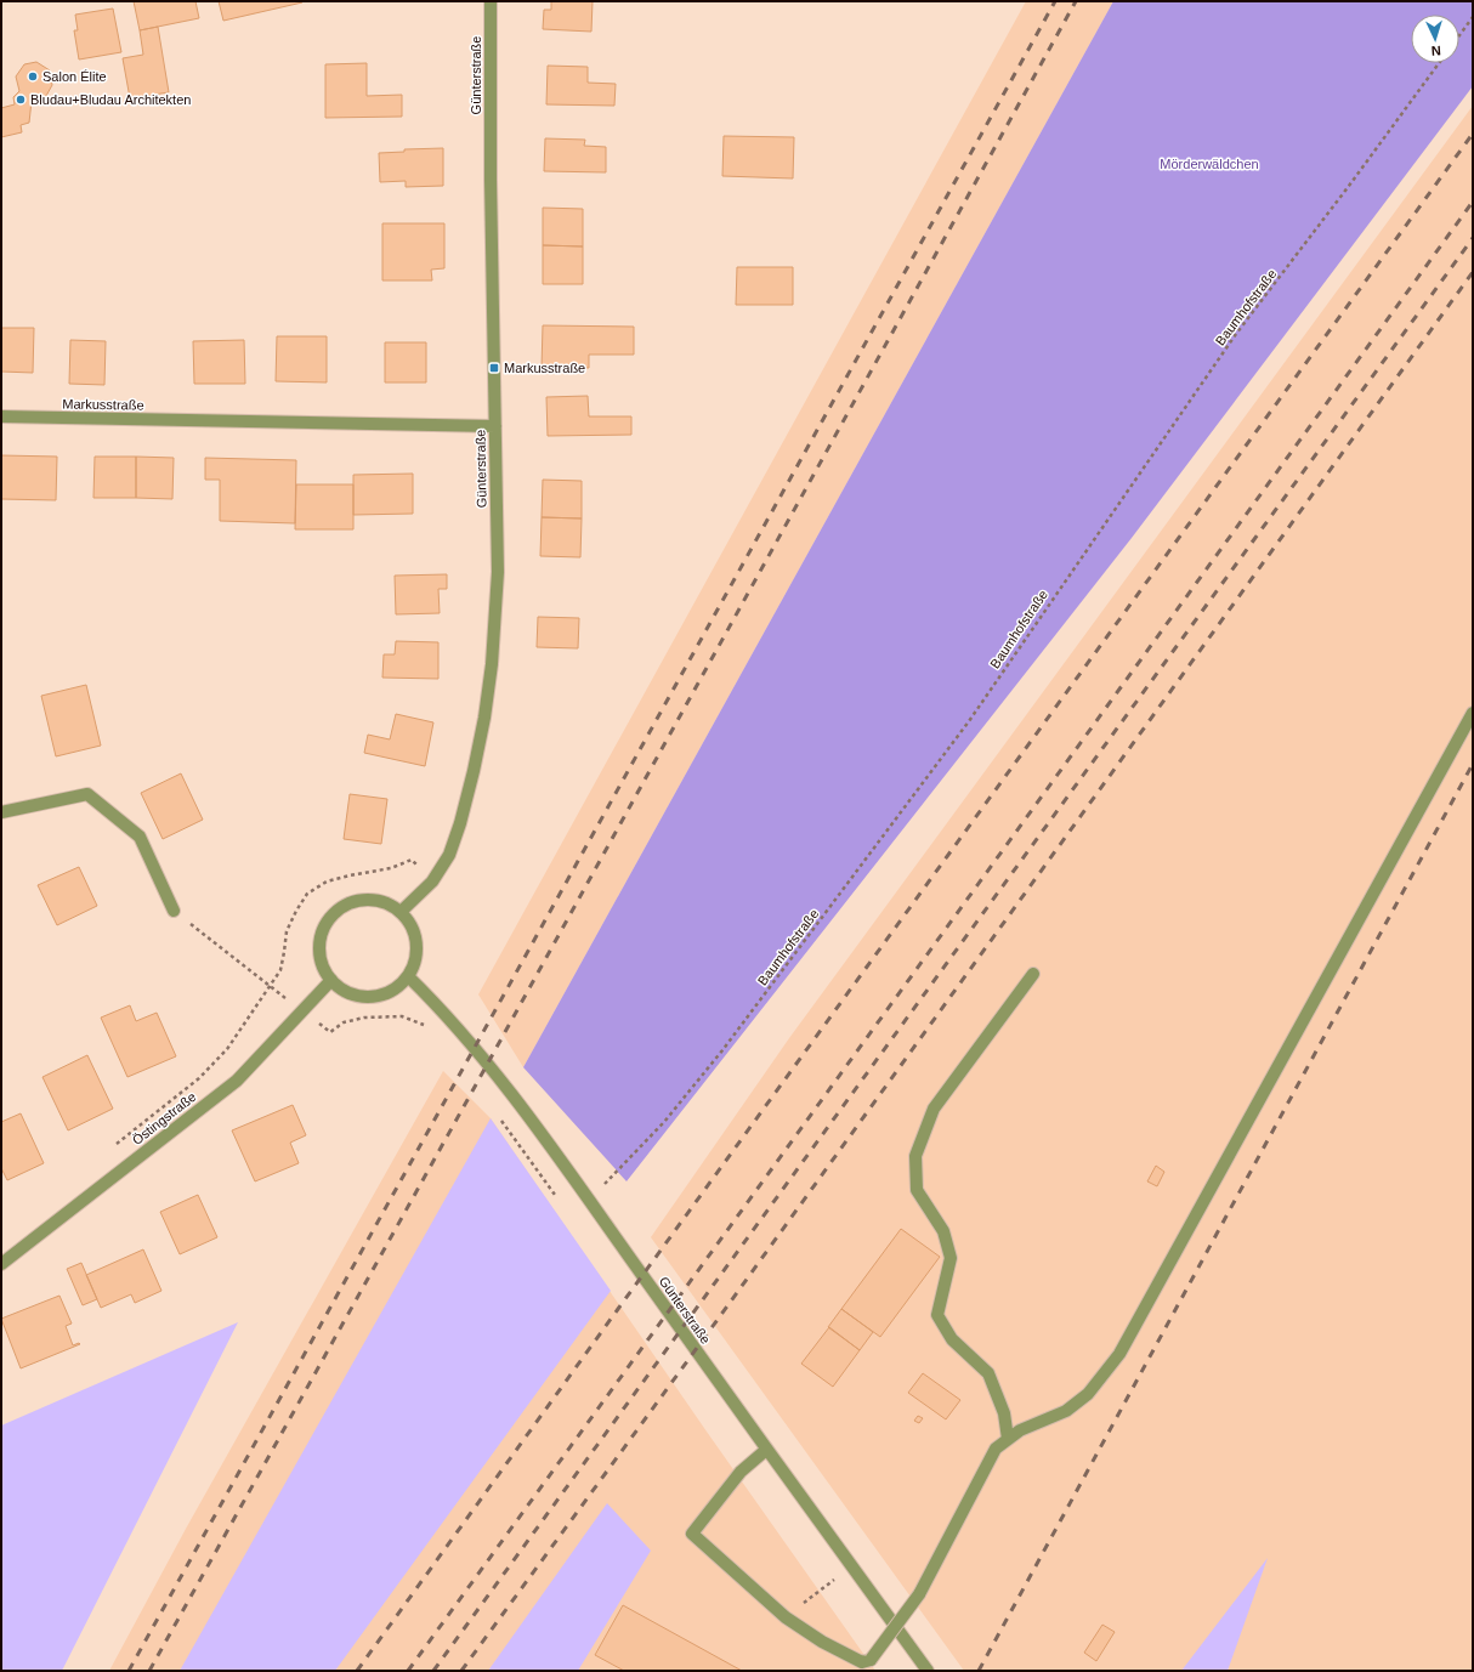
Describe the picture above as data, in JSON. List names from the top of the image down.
{
  "streets": {
    "street": ["Günterstraße", "Markusstraße", "Östingstraße"],
    "path": ["Baumhofstraße"]
  },
  "crossings": [
    ["Günterstraße", "Baumhofstraße"],
    ["Günterstraße", "Markusstraße"],
    ["Günterstraße", "Östingstraße"]
  ],
  "parks": ["Mörderwäldchen"],
  "places": {
    "other": ["Salon Élite", "Bludau+Bludau Architekten"],
    "transit": ["Markusstraße"]
  },
  "north": "bottom"
}
